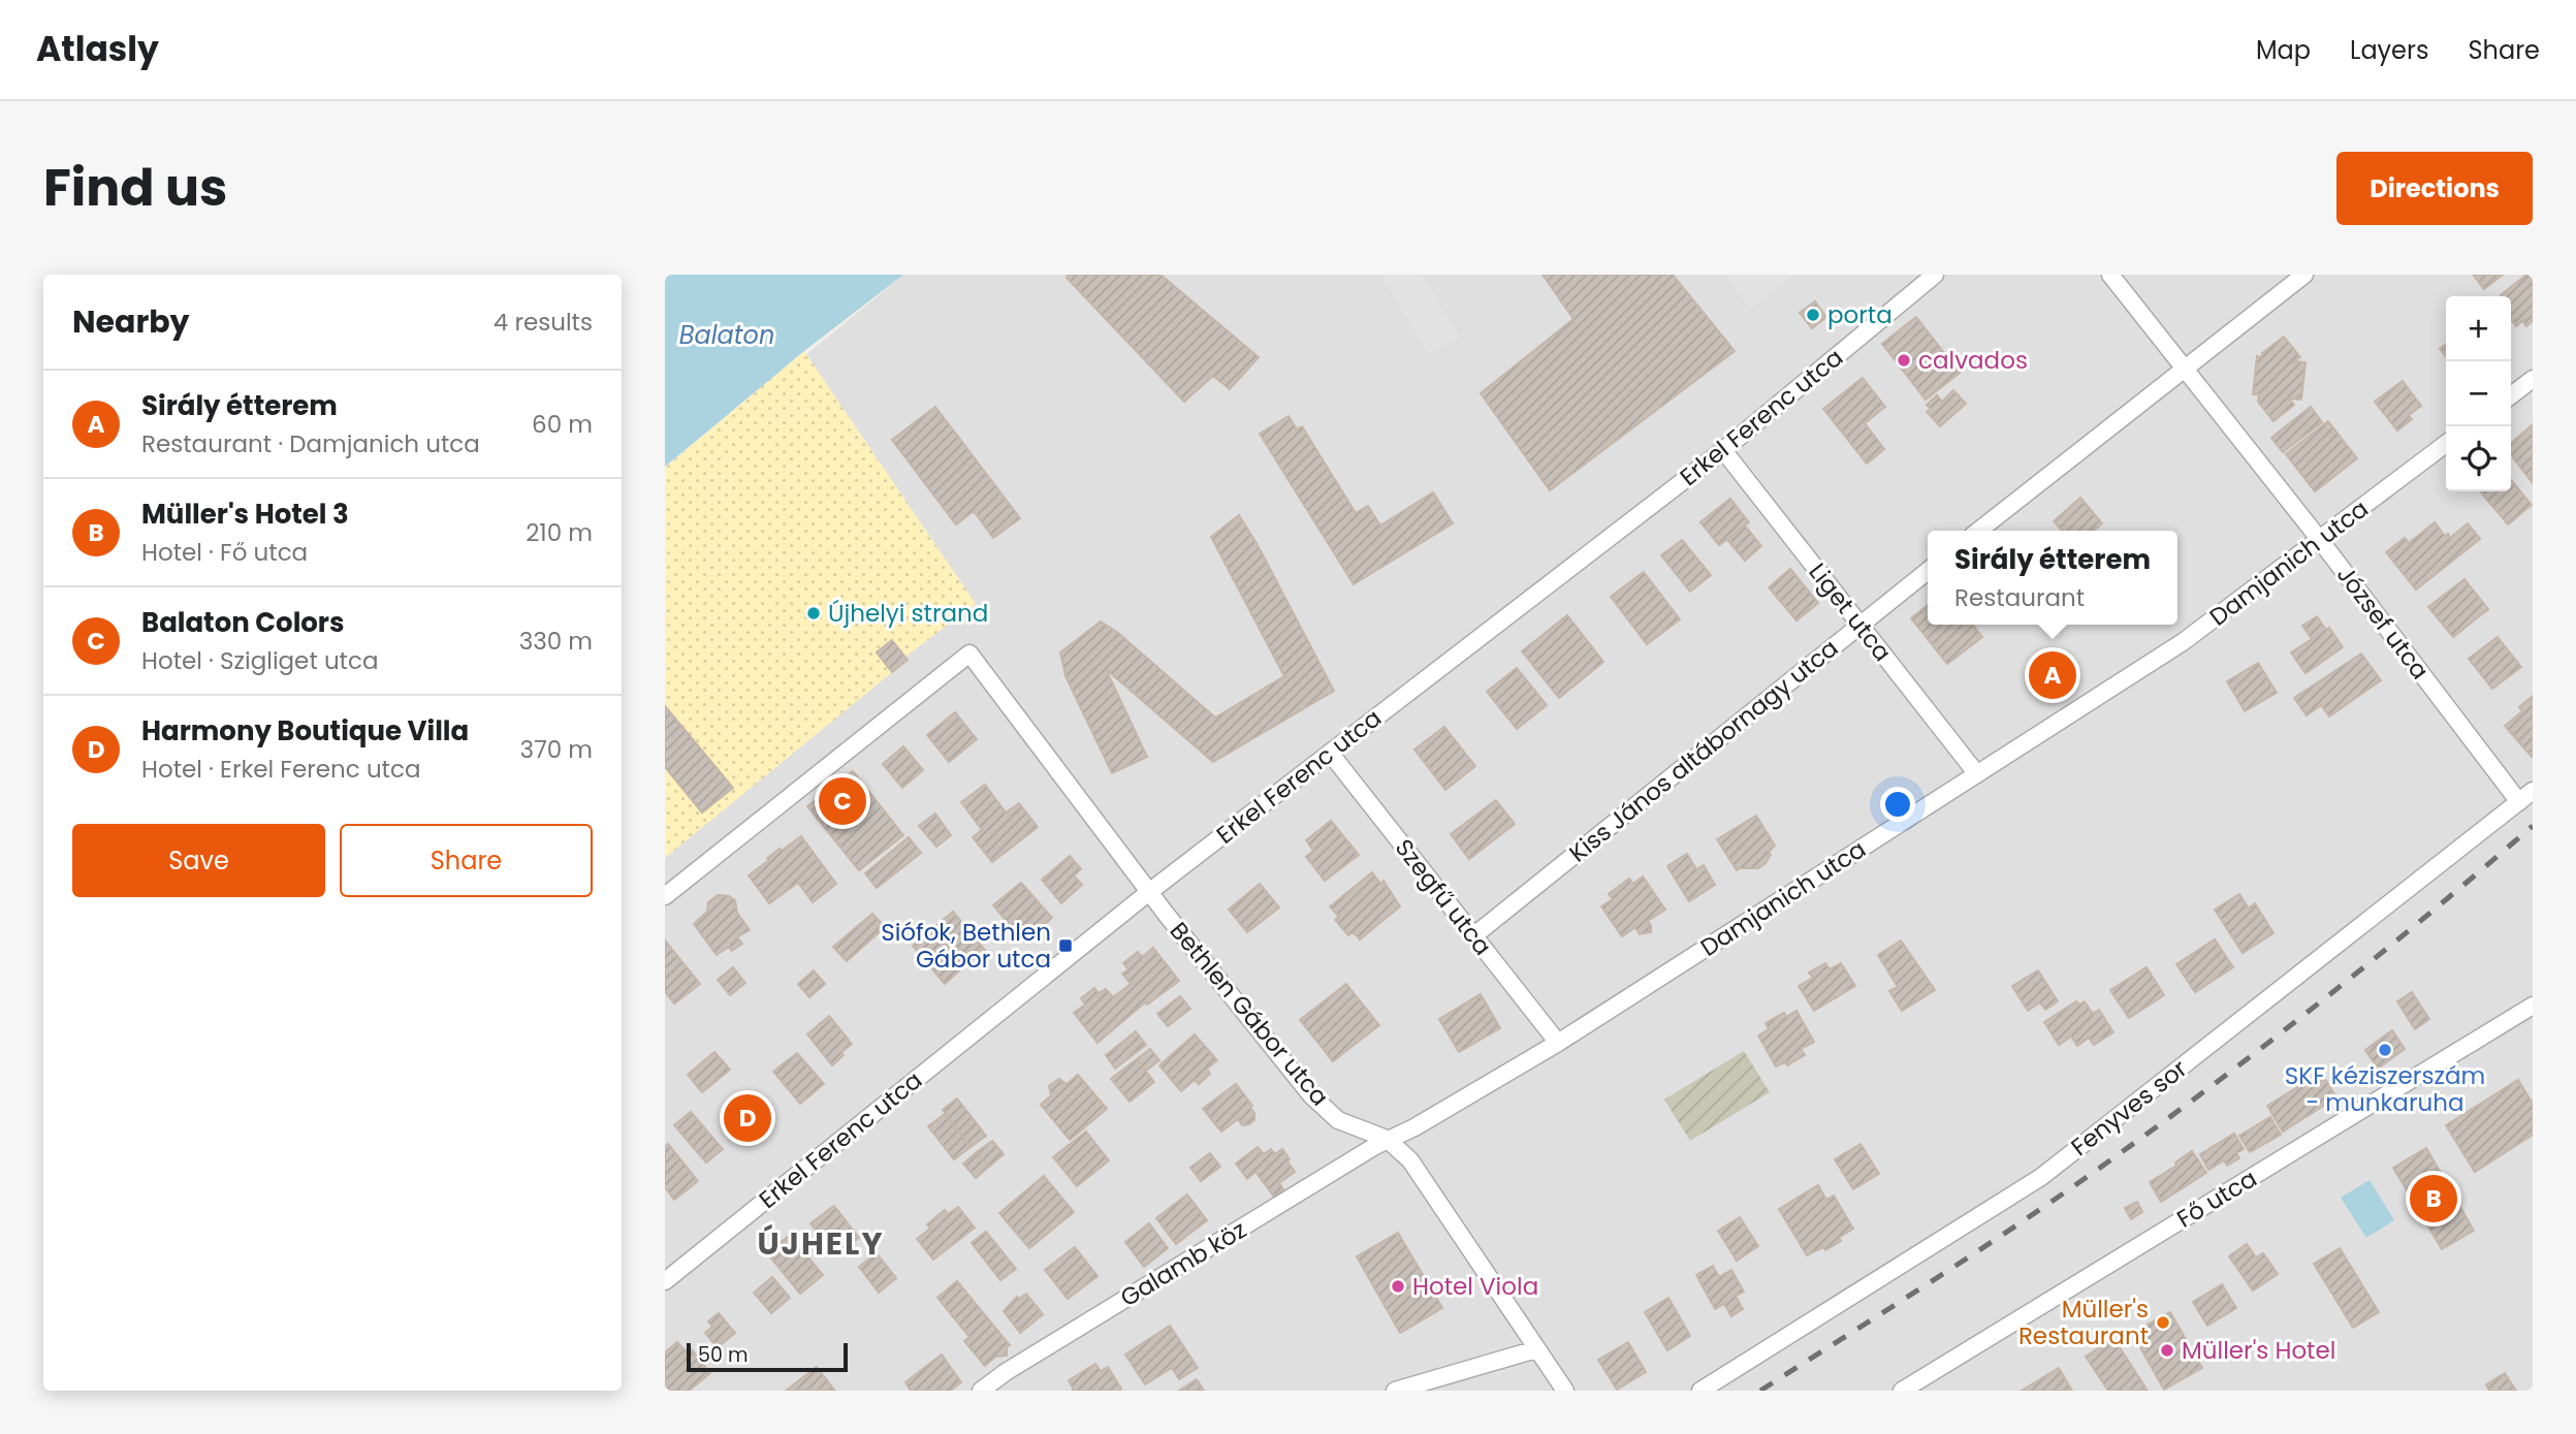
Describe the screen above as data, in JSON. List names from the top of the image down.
{
  "streets": {
    "street": [
      "Erkel Ferenc utca",
      "Damjanich utca",
      "Liget utca",
      "József utca",
      "Kiss János altábornagy utca",
      "Szegfű utca",
      "Bethlen Gábor utca",
      "Fenyves sor",
      "Fő utca",
      "Galamb köz"
    ]
  },
  "crossings": [
    ["Erkel Ferenc utca", "Liget utca"],
    ["Erkel Ferenc utca", "Szegfű utca"],
    ["Erkel Ferenc utca", "Bethlen Gábor utca"],
    ["Damjanich utca", "Liget utca"],
    ["Damjanich utca", "József utca"],
    ["Damjanich utca", "Szegfű utca"],
    ["Damjanich utca", "Bethlen Gábor utca"],
    ["Damjanich utca", "Galamb köz"],
    ["Liget utca", "Kiss János altábornagy utca"],
    ["József utca", "Fenyves sor"],
    ["Kiss János altábornagy utca", "Szegfű utca"],
    ["Bethlen Gábor utca", "Galamb köz"]
  ],
  "districts": ["ÚJHELY"],
  "water": ["Balaton"],
  "places": {
    "other": [
      "porta",
      "calvados",
      "Újhelyi strand",
      "SKF kéziszerszám - munkaruha",
      "Hotel Viola",
      "Müller's Restaurant",
      "Müller's Hotel"
    ],
    "transit": ["Siófok, Bethlen Gábor utca"]
  },
  "scale_bar": "50 m",
  "page": {
    "header": "Atlasly",
    "nav": ["Map", "Layers", "Share"],
    "title": "Find us",
    "buttons": [
      "Directions",
      ["Save", "Share"]
    ],
    "heading": ["Nearby", "4 results"],
    "map_buttons": ["+", "−"],
    "list": [
      {
        "mark": "A",
        "name": "Sirály étterem",
        "note": "Restaurant · Damjanich utca",
        "value": "60 m"
      },
      {
        "mark": "B",
        "name": "Müller's Hotel 3",
        "note": "Hotel · Fő utca",
        "value": "210 m"
      },
      {
        "mark": "C",
        "name": "Balaton Colors",
        "note": "Hotel · Szigliget utca",
        "value": "330 m"
      },
      {
        "mark": "D",
        "name": "Harmony Boutique Villa",
        "note": "Hotel · Erkel Ferenc utca",
        "value": "370 m"
      }
    ],
    "popup": ["Sirály étterem", "Restaurant"],
    "pins": [
      "A",
      "C",
      "D",
      "B"
    ],
    "scale": "50 m"
  }
}
